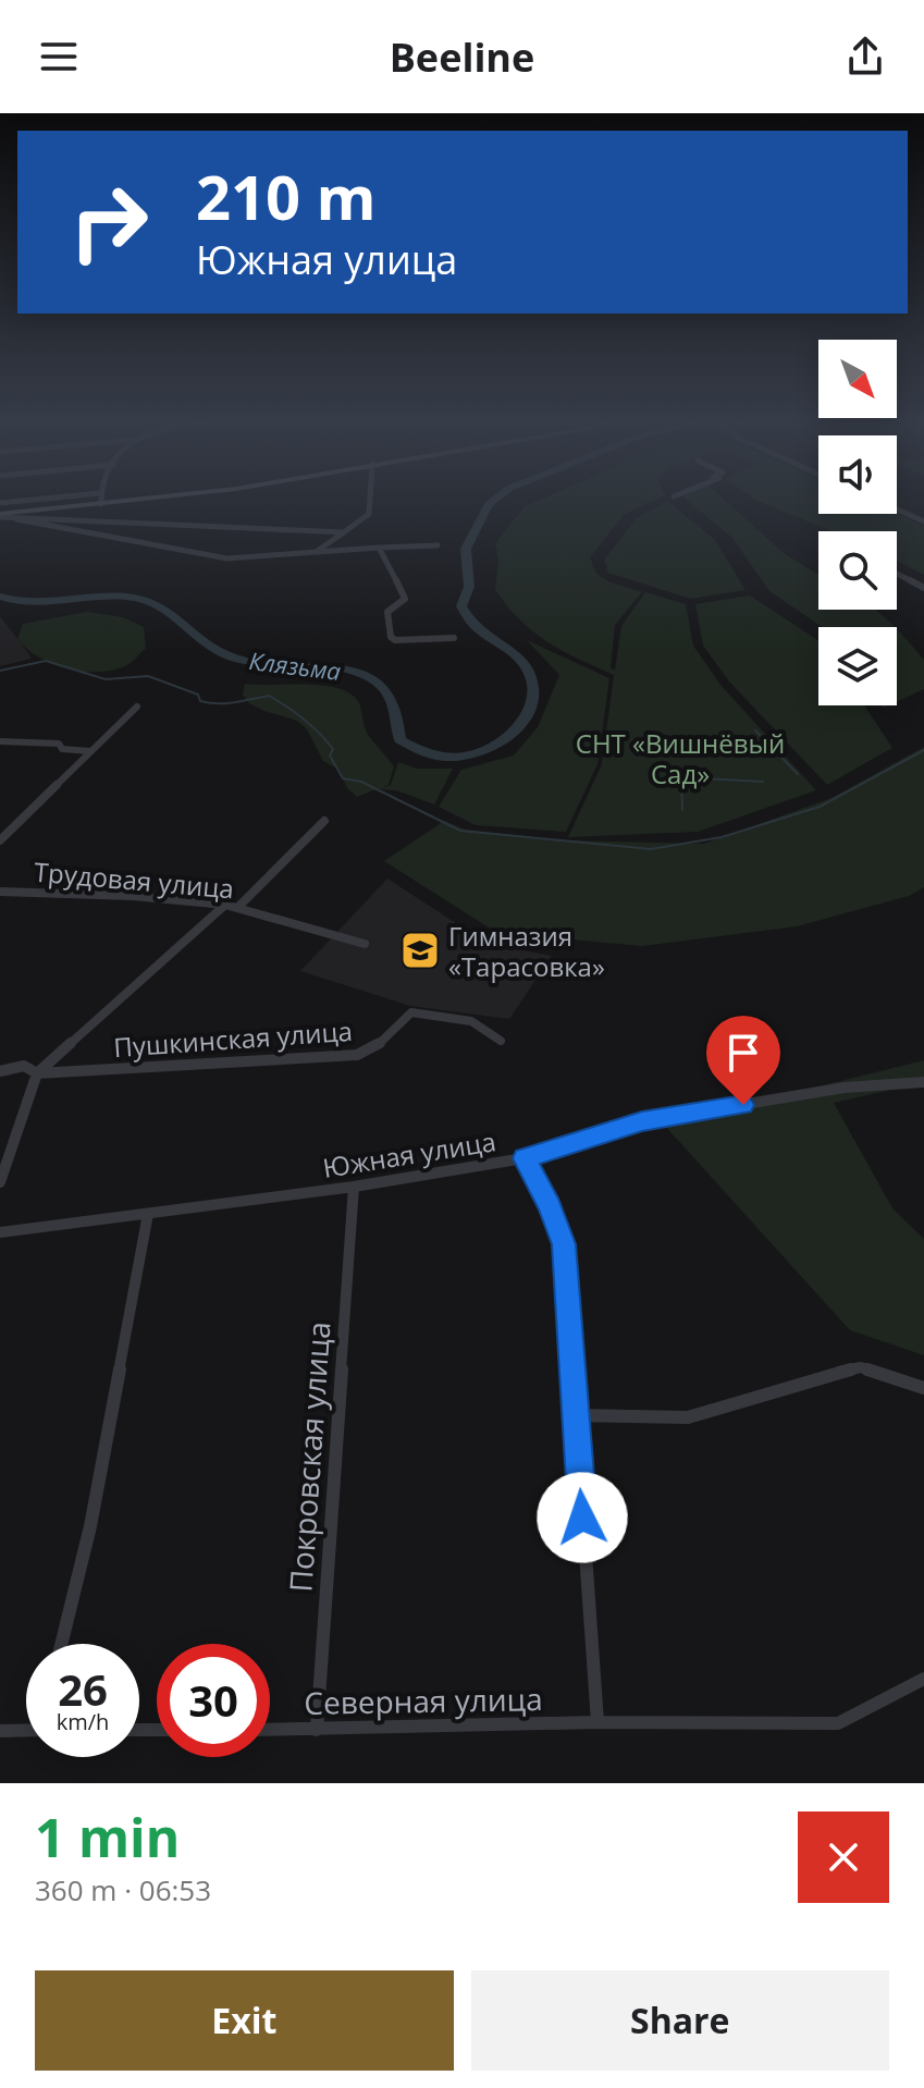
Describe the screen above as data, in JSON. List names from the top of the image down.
{
  "streets": {
    "street": [
      "Трудовая улица",
      "Пушкинская улица",
      "Южная улица",
      "Покровская улица",
      "Северная улица"
    ]
  },
  "crossings": [
    ["Южная улица", "Покровская улица"],
    ["Покровская улица", "Северная улица"]
  ],
  "water": ["Клязьма"],
  "parks": ["СНТ «Вишнёвый Сад»"],
  "places": {
    "school or university": ["Гимназия «Тарасовка»"]
  },
  "north": "bottom right",
  "page": {
    "header": "Beeline",
    "turn": ["210 m", "Южная улица"],
    "speed": "26 km/h",
    "limit": "30",
    "heading": ["1 min", "360 m · 06:53"],
    "buttons": ["Exit", "Share"]
  }
}
